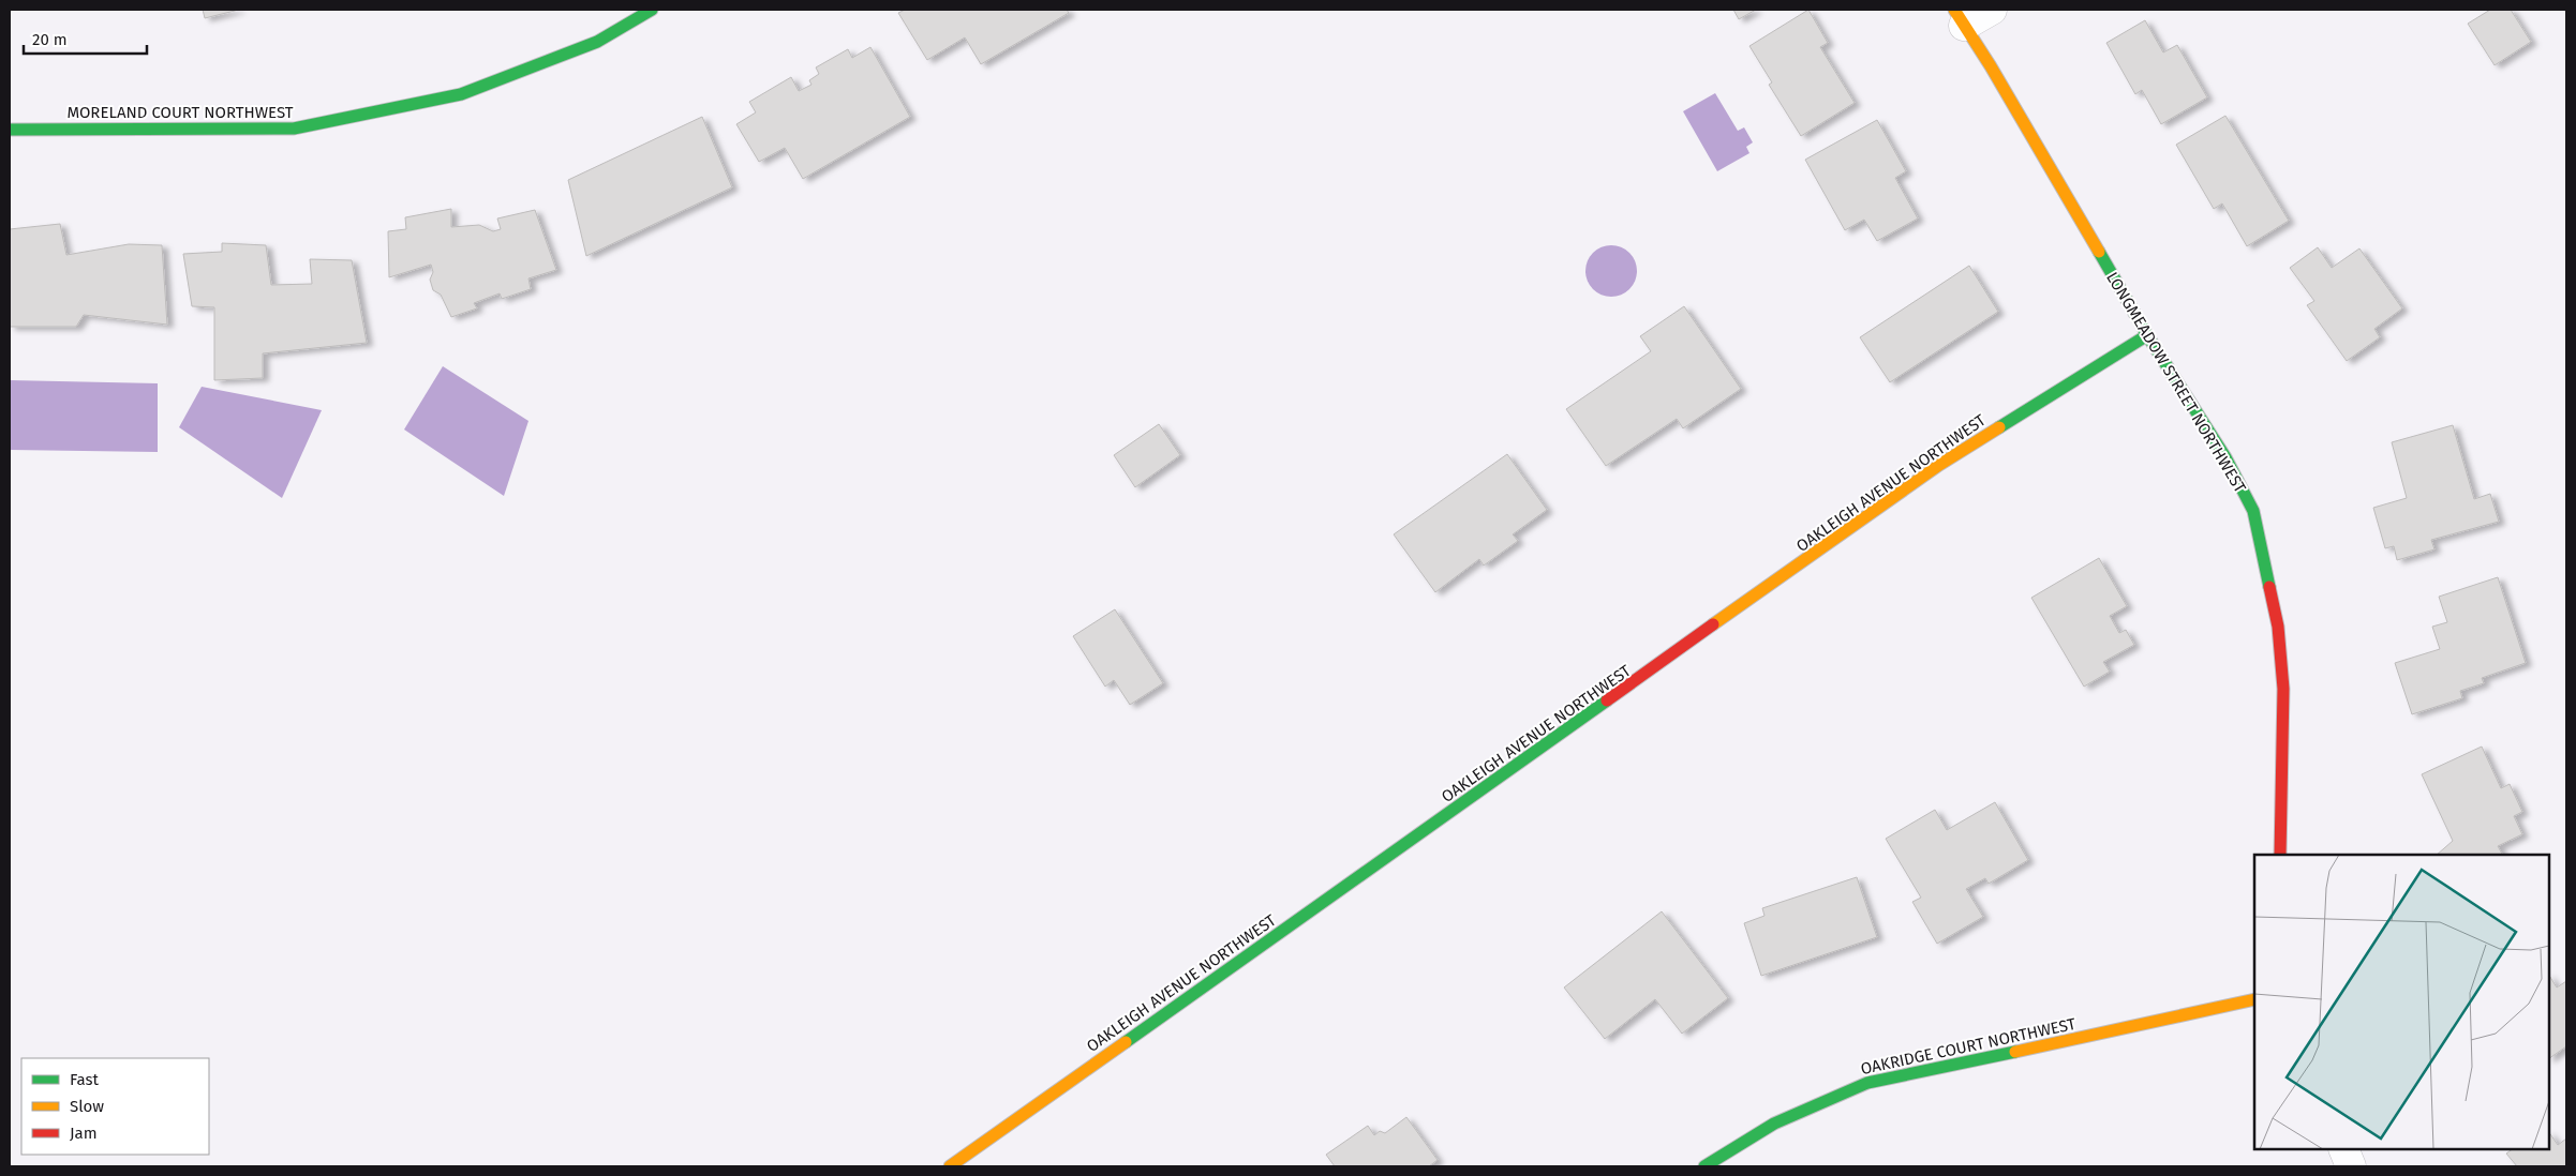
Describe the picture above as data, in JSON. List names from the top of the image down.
{
  "streets": {
    "street": [
      "MORELAND COURT NORTHWEST",
      "LONGMEADOW STREET NORTHWEST",
      "OAKLEIGH AVENUE NORTHWEST",
      "OAKRIDGE COURT NORTHWEST"
    ]
  },
  "crossings": [
    ["LONGMEADOW STREET NORTHWEST", "OAKLEIGH AVENUE NORTHWEST"]
  ],
  "legend": ["Fast", "Slow", "Jam"],
  "scale_bar": "20 m"
}
